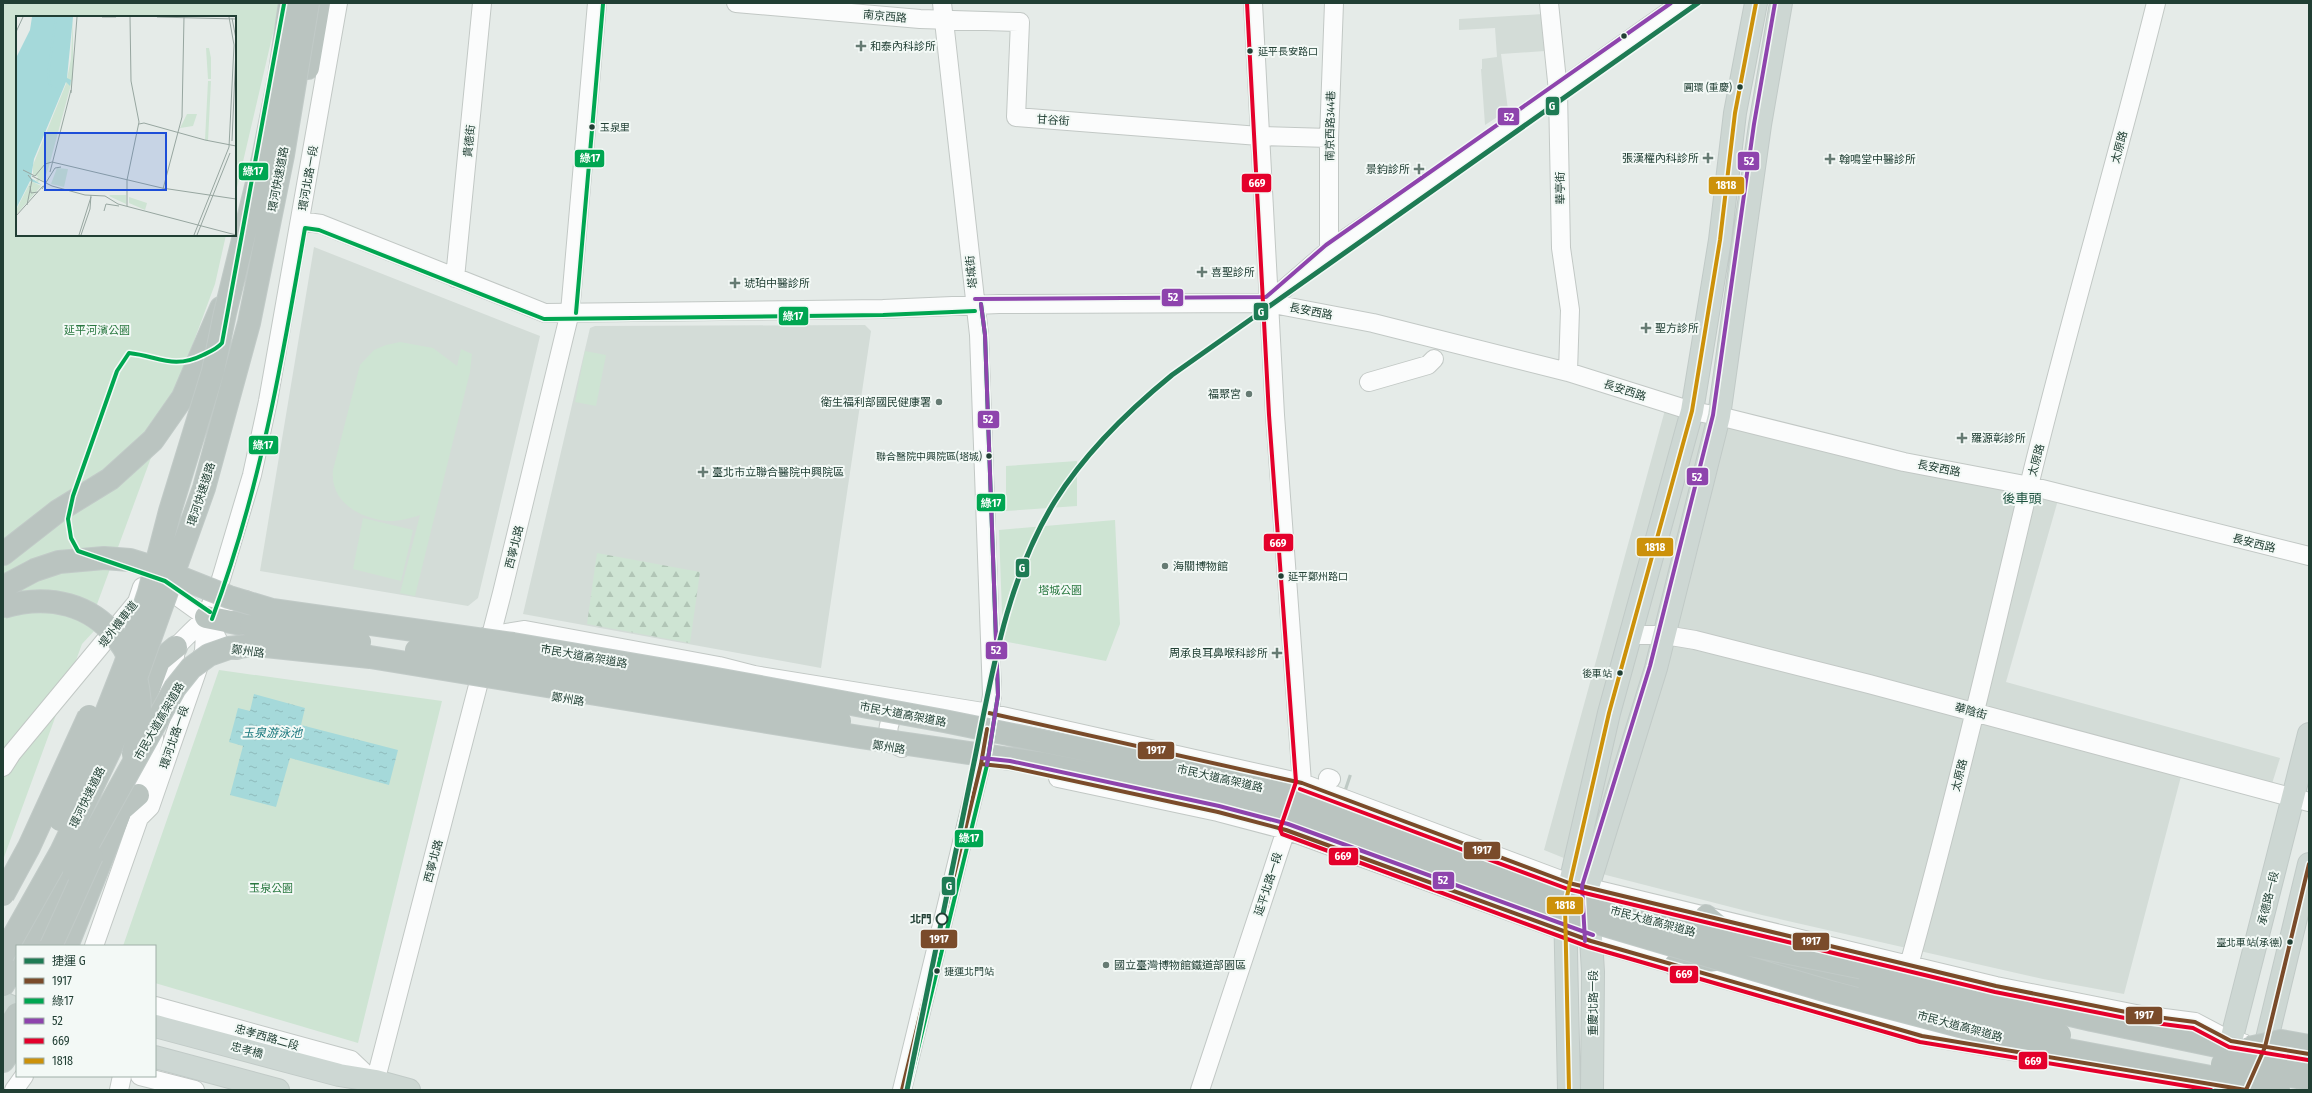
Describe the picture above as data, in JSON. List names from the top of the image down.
{
  "streets": {
    "highway": ["環河快速道路", "市民大道高架道路"],
    "main road": [
      "承德路一段",
      "重慶北路一段",
      "忠孝西路二段",
      "忠孝橋"
    ],
    "street": [
      "南京西路",
      "甘谷街",
      "南京西路344巷",
      "貴德街",
      "太原路",
      "環河北路一段",
      "華亭街",
      "塔城街",
      "長安西路",
      "西寧北路",
      "堤外機車道",
      "鄭州路",
      "華陰街",
      "延平北路一段"
    ]
  },
  "crossings": [
    ["南京西路", "甘谷街"],
    ["南京西路", "塔城街"],
    ["甘谷街", "塔城街"],
    ["甘谷街", "延平北路一段"],
    ["貴德街", "長安西路"],
    ["太原路", "長安西路"],
    ["太原路", "華陰街"],
    ["環河北路一段", "長安西路"],
    ["環河北路一段", "鄭州路"],
    ["華亭街", "長安西路"],
    ["塔城街", "長安西路"],
    ["塔城街", "鄭州路"],
    ["長安西路", "西寧北路"],
    ["長安西路", "延平北路一段"],
    ["長安西路", "重慶北路一段"],
    ["西寧北路", "鄭州路"],
    ["西寧北路", "忠孝西路二段"],
    ["鄭州路", "延平北路一段"],
    ["鄭州路", "承德路一段"],
    ["鄭州路", "重慶北路一段"],
    ["市民大道高架道路", "承德路一段"],
    ["華陰街", "承德路一段"],
    ["華陰街", "重慶北路一段"],
    ["忠孝西路二段", "忠孝橋"]
  ],
  "districts": ["後車頭"],
  "water": ["玉泉游泳池"],
  "parks": ["延平河濱公園", "塔城公園", "玉泉公園"],
  "places": {
    "health": [
      "和泰內科診所",
      "張漢權內科診所",
      "翰鳴堂中醫診所",
      "景鈞診所",
      "喜聖診所",
      "琥珀中醫診所",
      "聖方診所",
      "羅源彰診所",
      "臺北市立聯合醫院中興院區",
      "周承良耳鼻喉科診所"
    ],
    "other": [
      "延平長安路口",
      "圓環 (重慶)",
      "玉泉里",
      "福聚宮",
      "衛生福利部國民健康署",
      "聯合醫院中興院區(塔城)",
      "海關博物館",
      "延平鄭州路口",
      "後車站",
      "北門",
      "臺北車站(承德)",
      "國立臺灣博物館鐵道部園區",
      "捷運北門站"
    ]
  },
  "lines": [
    "metro line G",
    "transit line 52",
    "transit line 669",
    "transit line 1818",
    "transit line 綠17",
    "transit line 1917"
  ],
  "legend": [
    "捷運 G",
    "1917",
    "綠17",
    "52",
    "669",
    "1818"
  ]
}
